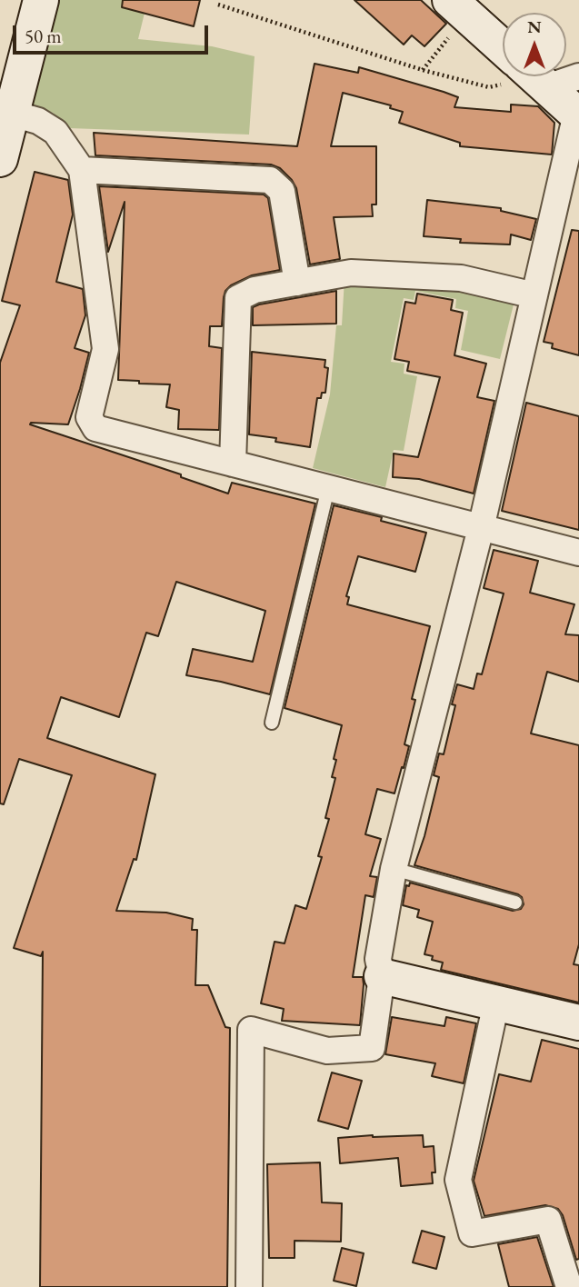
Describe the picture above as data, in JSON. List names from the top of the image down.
{
  "scale_bar": "50 m",
  "north": "top"
}
